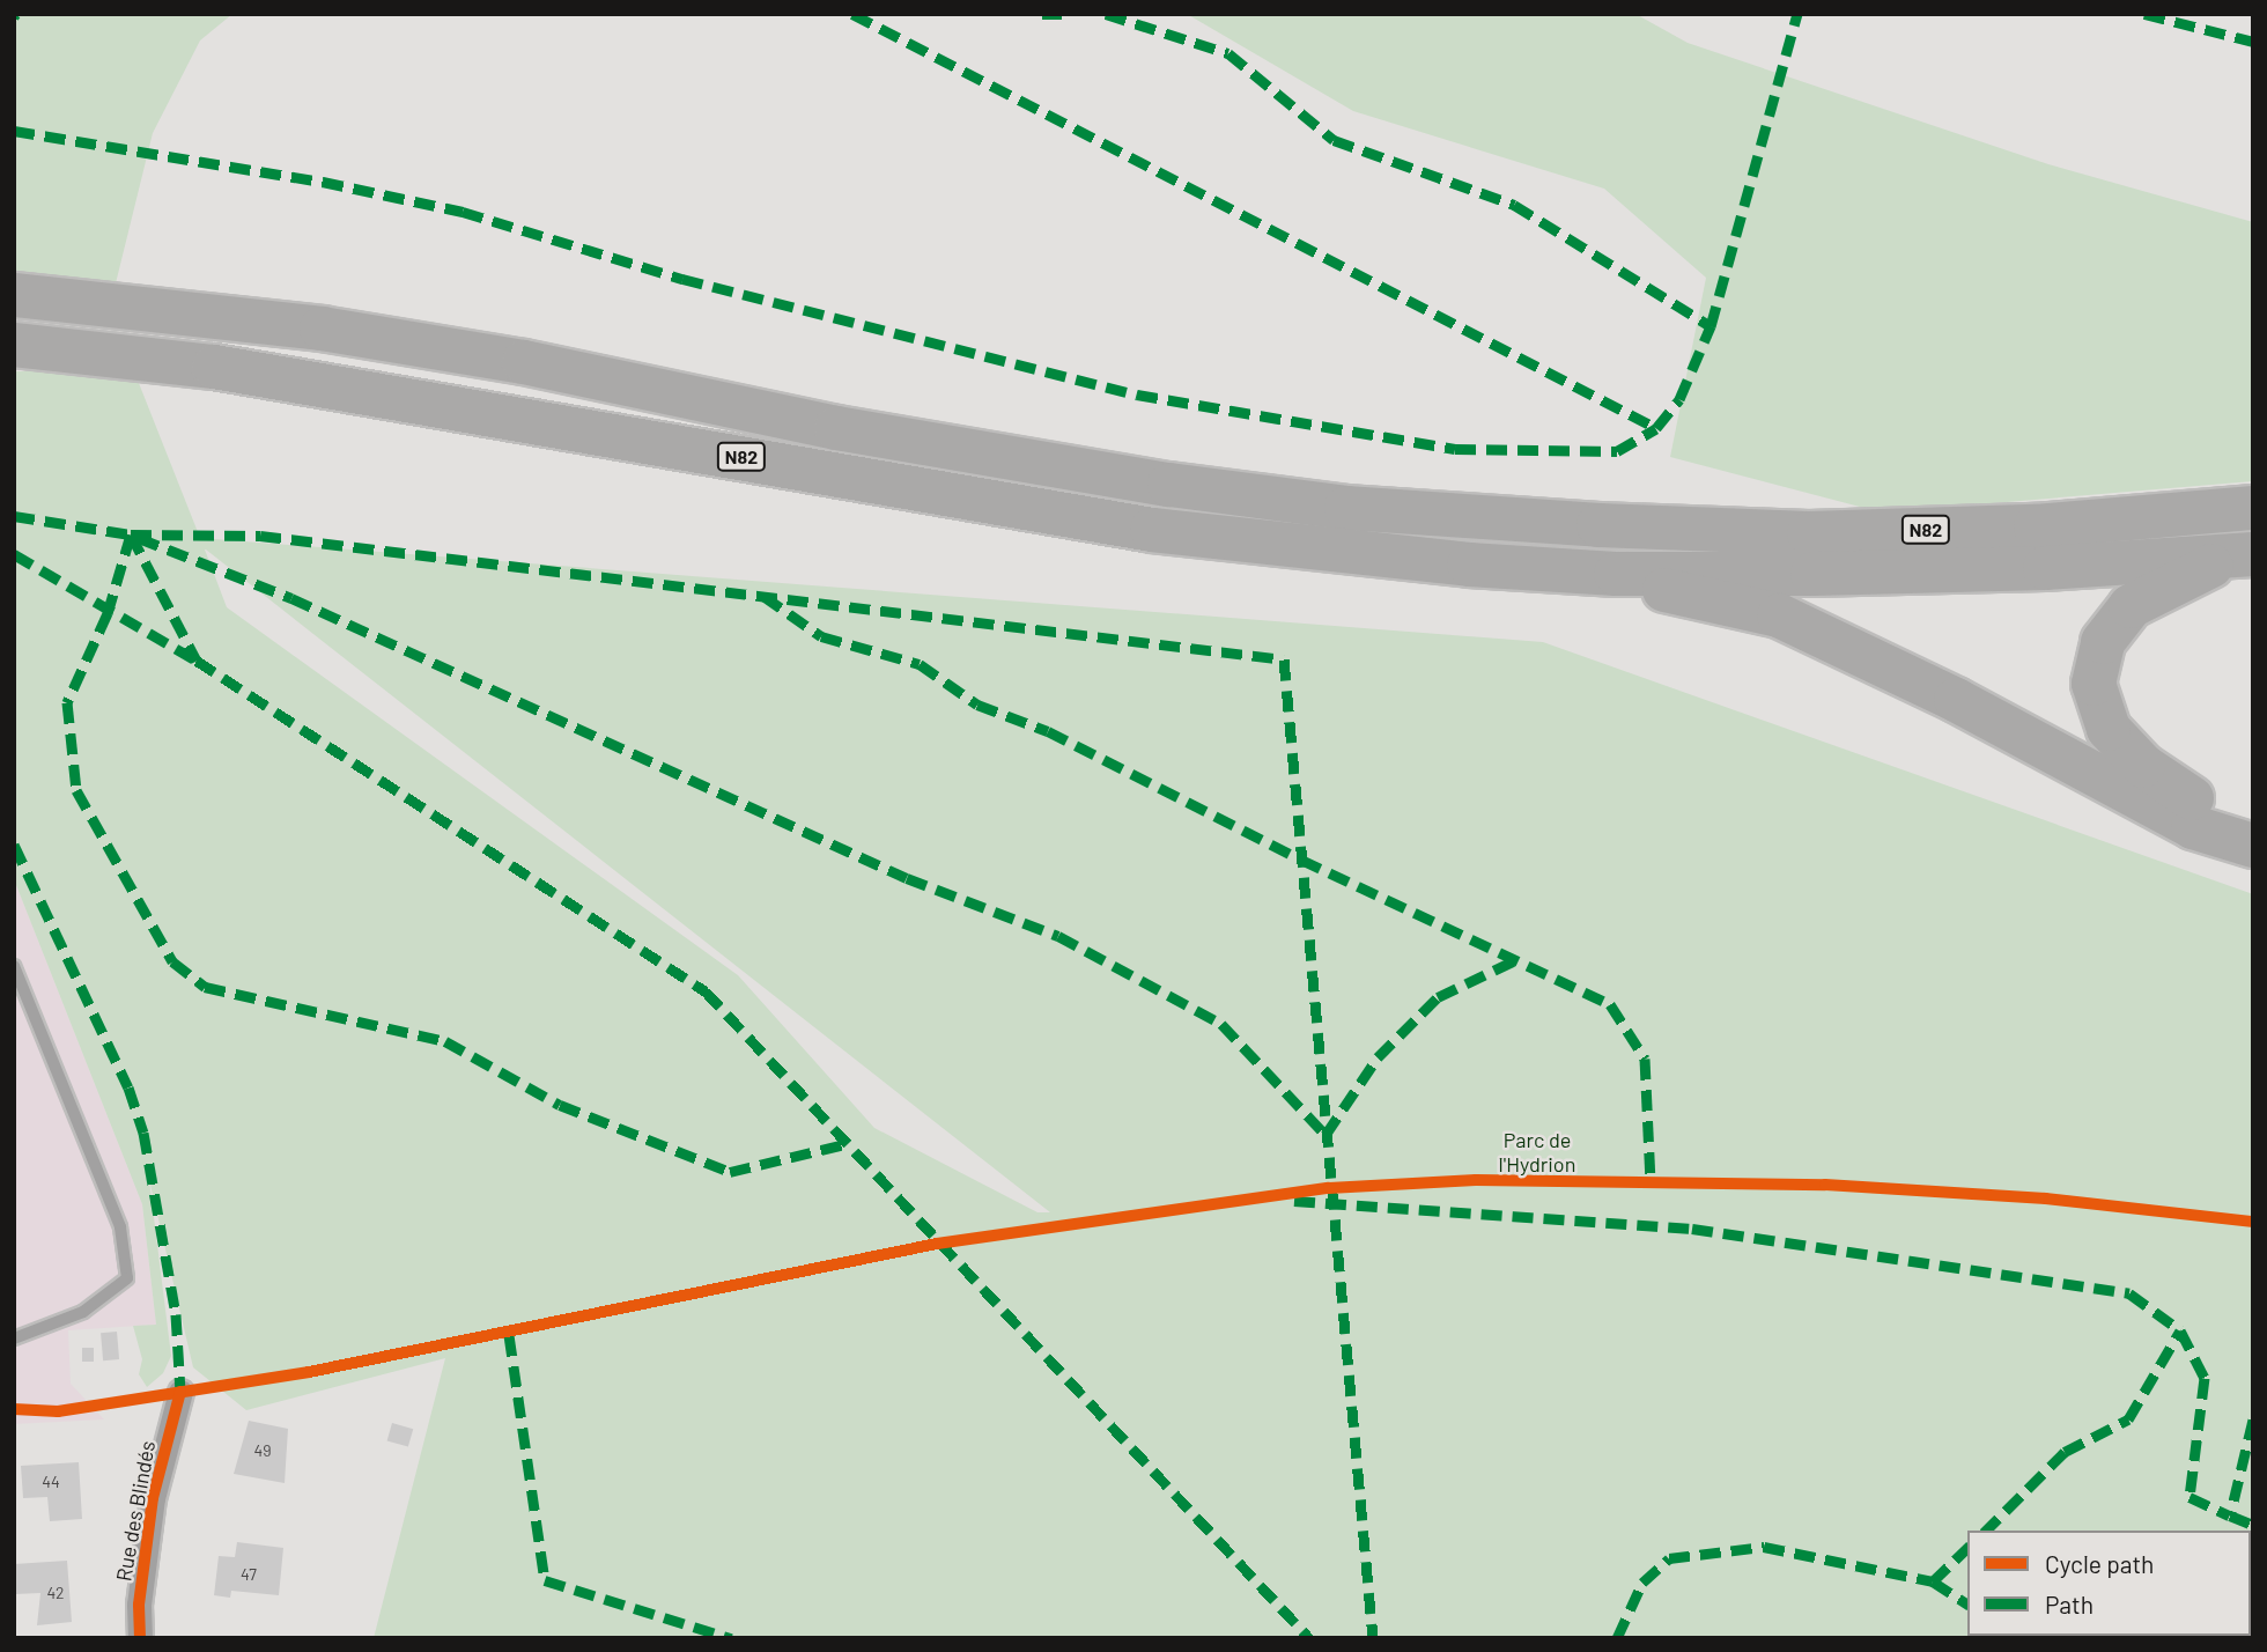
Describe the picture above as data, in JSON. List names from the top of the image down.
{
  "streets": {
    "highway": ["N82"],
    "street": ["Rue des Blindés"]
  },
  "parks": ["Parc de l'Hydrion"],
  "house_numbers": [
    "49",
    "44",
    "47",
    "42"
  ],
  "legend": ["Cycle path", "Path"]
}
